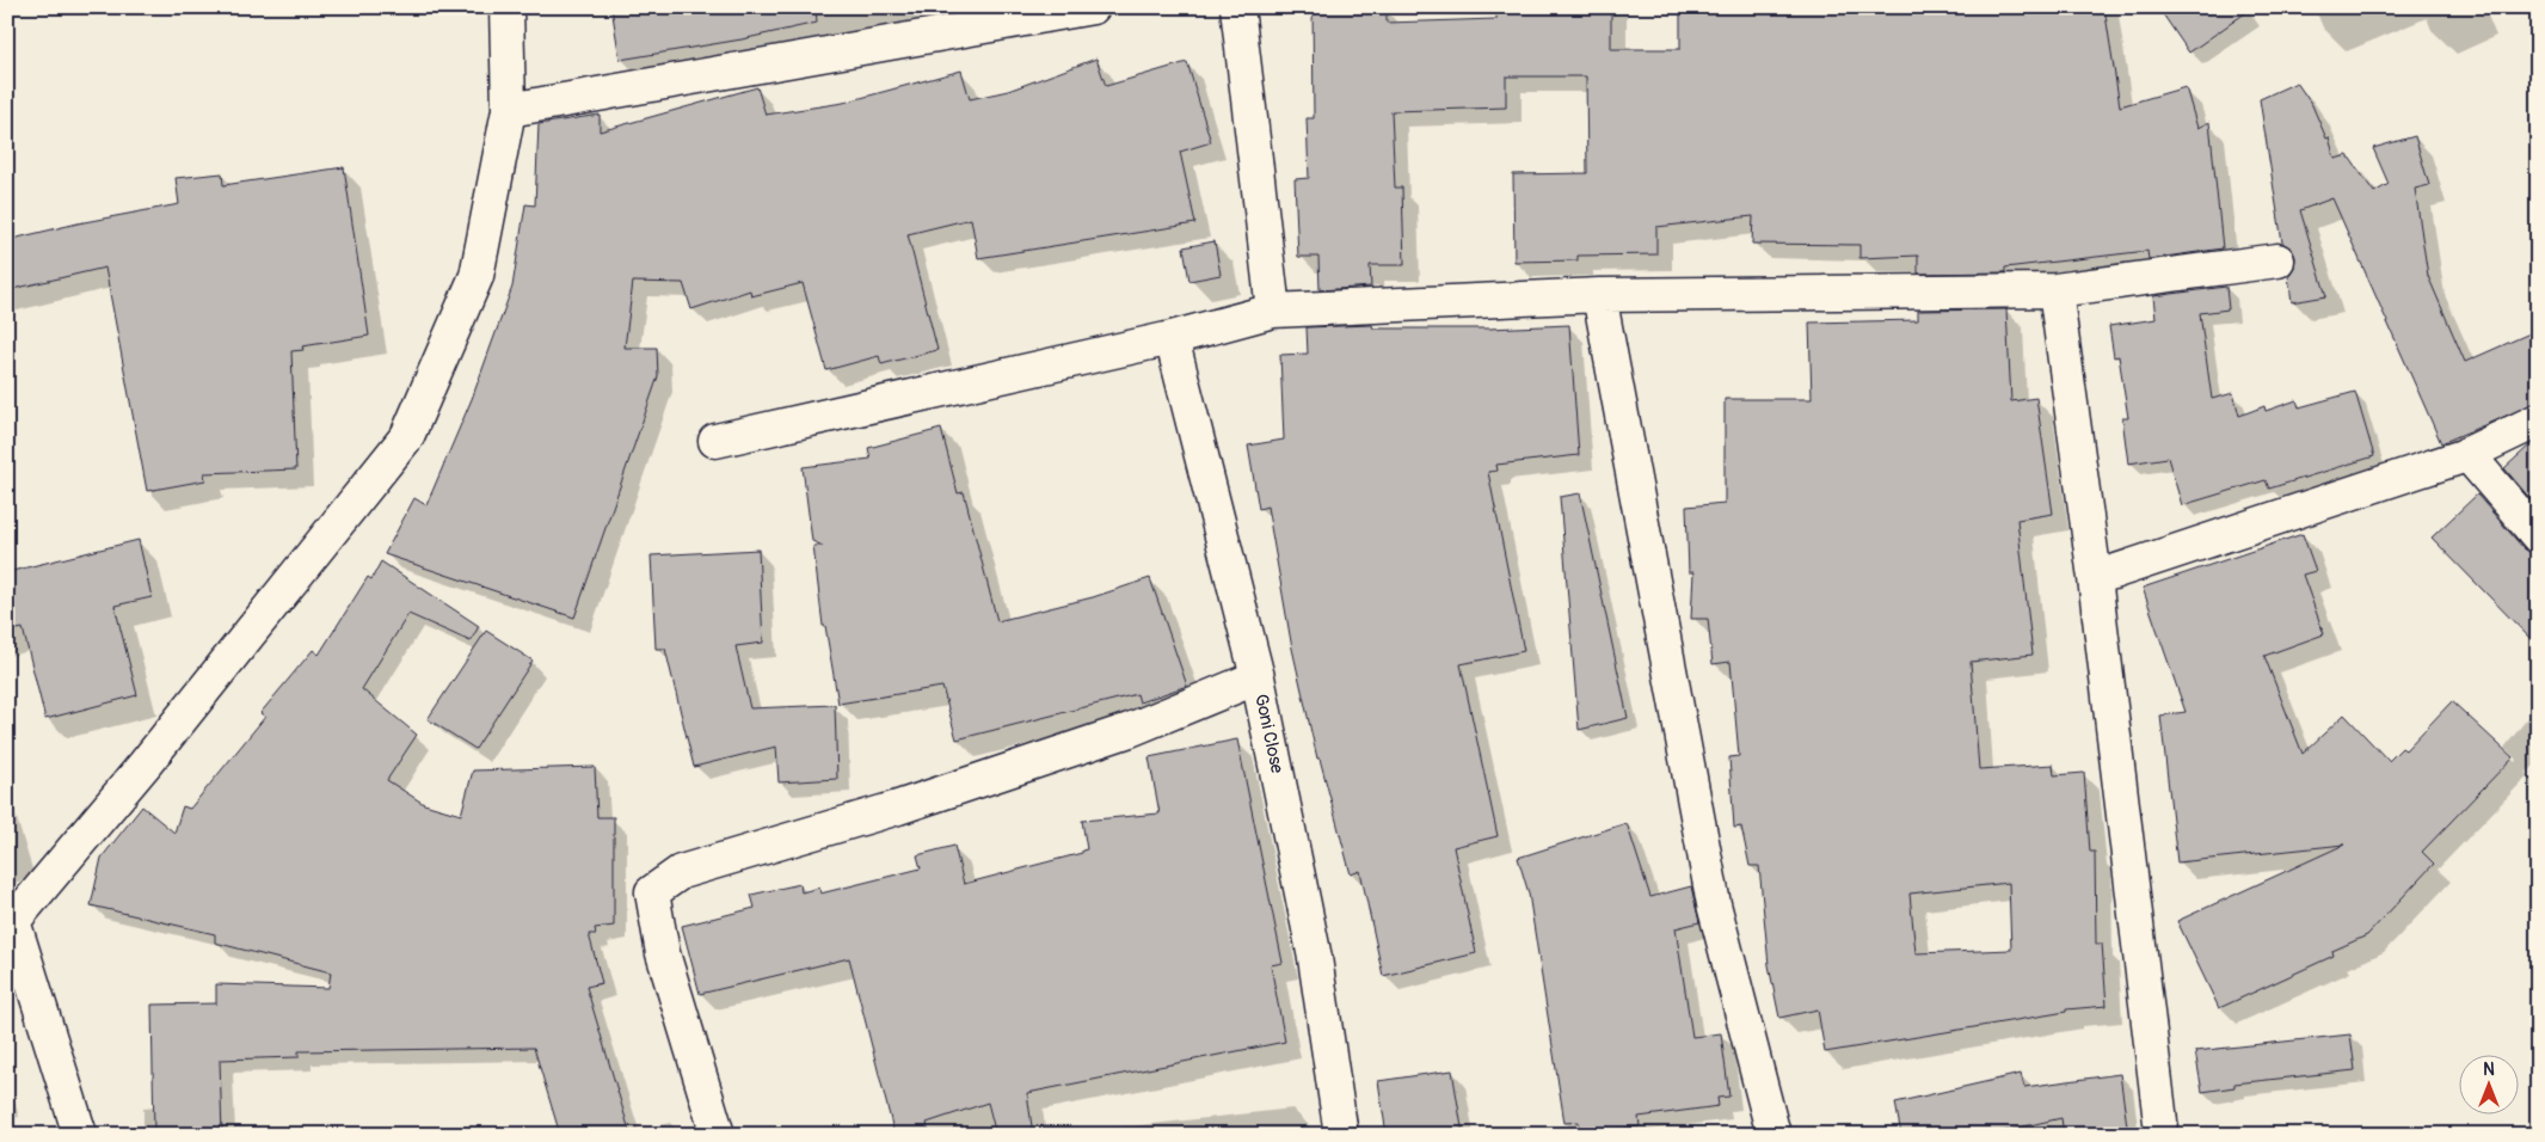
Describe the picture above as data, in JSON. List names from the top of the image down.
{
  "streets": {
    "street": ["Goni Close"]
  },
  "north": "top"
}
